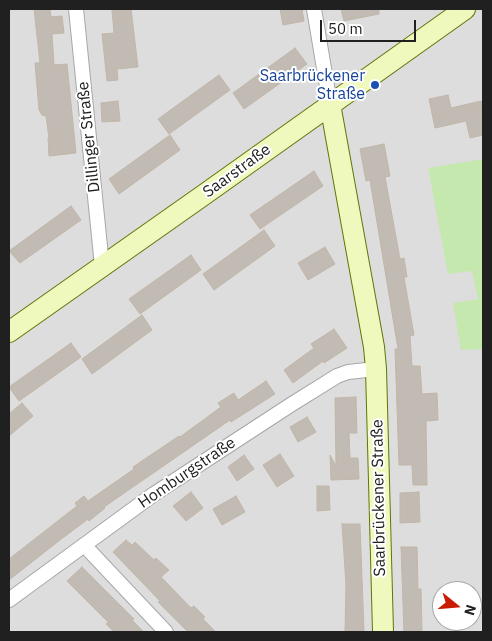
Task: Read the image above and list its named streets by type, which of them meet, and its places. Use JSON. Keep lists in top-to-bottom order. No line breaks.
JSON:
{"streets":{"street":["Dillinger Straße","Saarstraße","Homburgstraße","Saarbrückener Straße"]},"crossings":[["Dillinger Straße","Saarstraße"],["Saarstraße","Saarbrückener Straße"],["Homburgstraße","Saarbrückener Straße"]],"places":["Saarbrückener Straße"],"scale_bar":"50 m","north":"right"}
